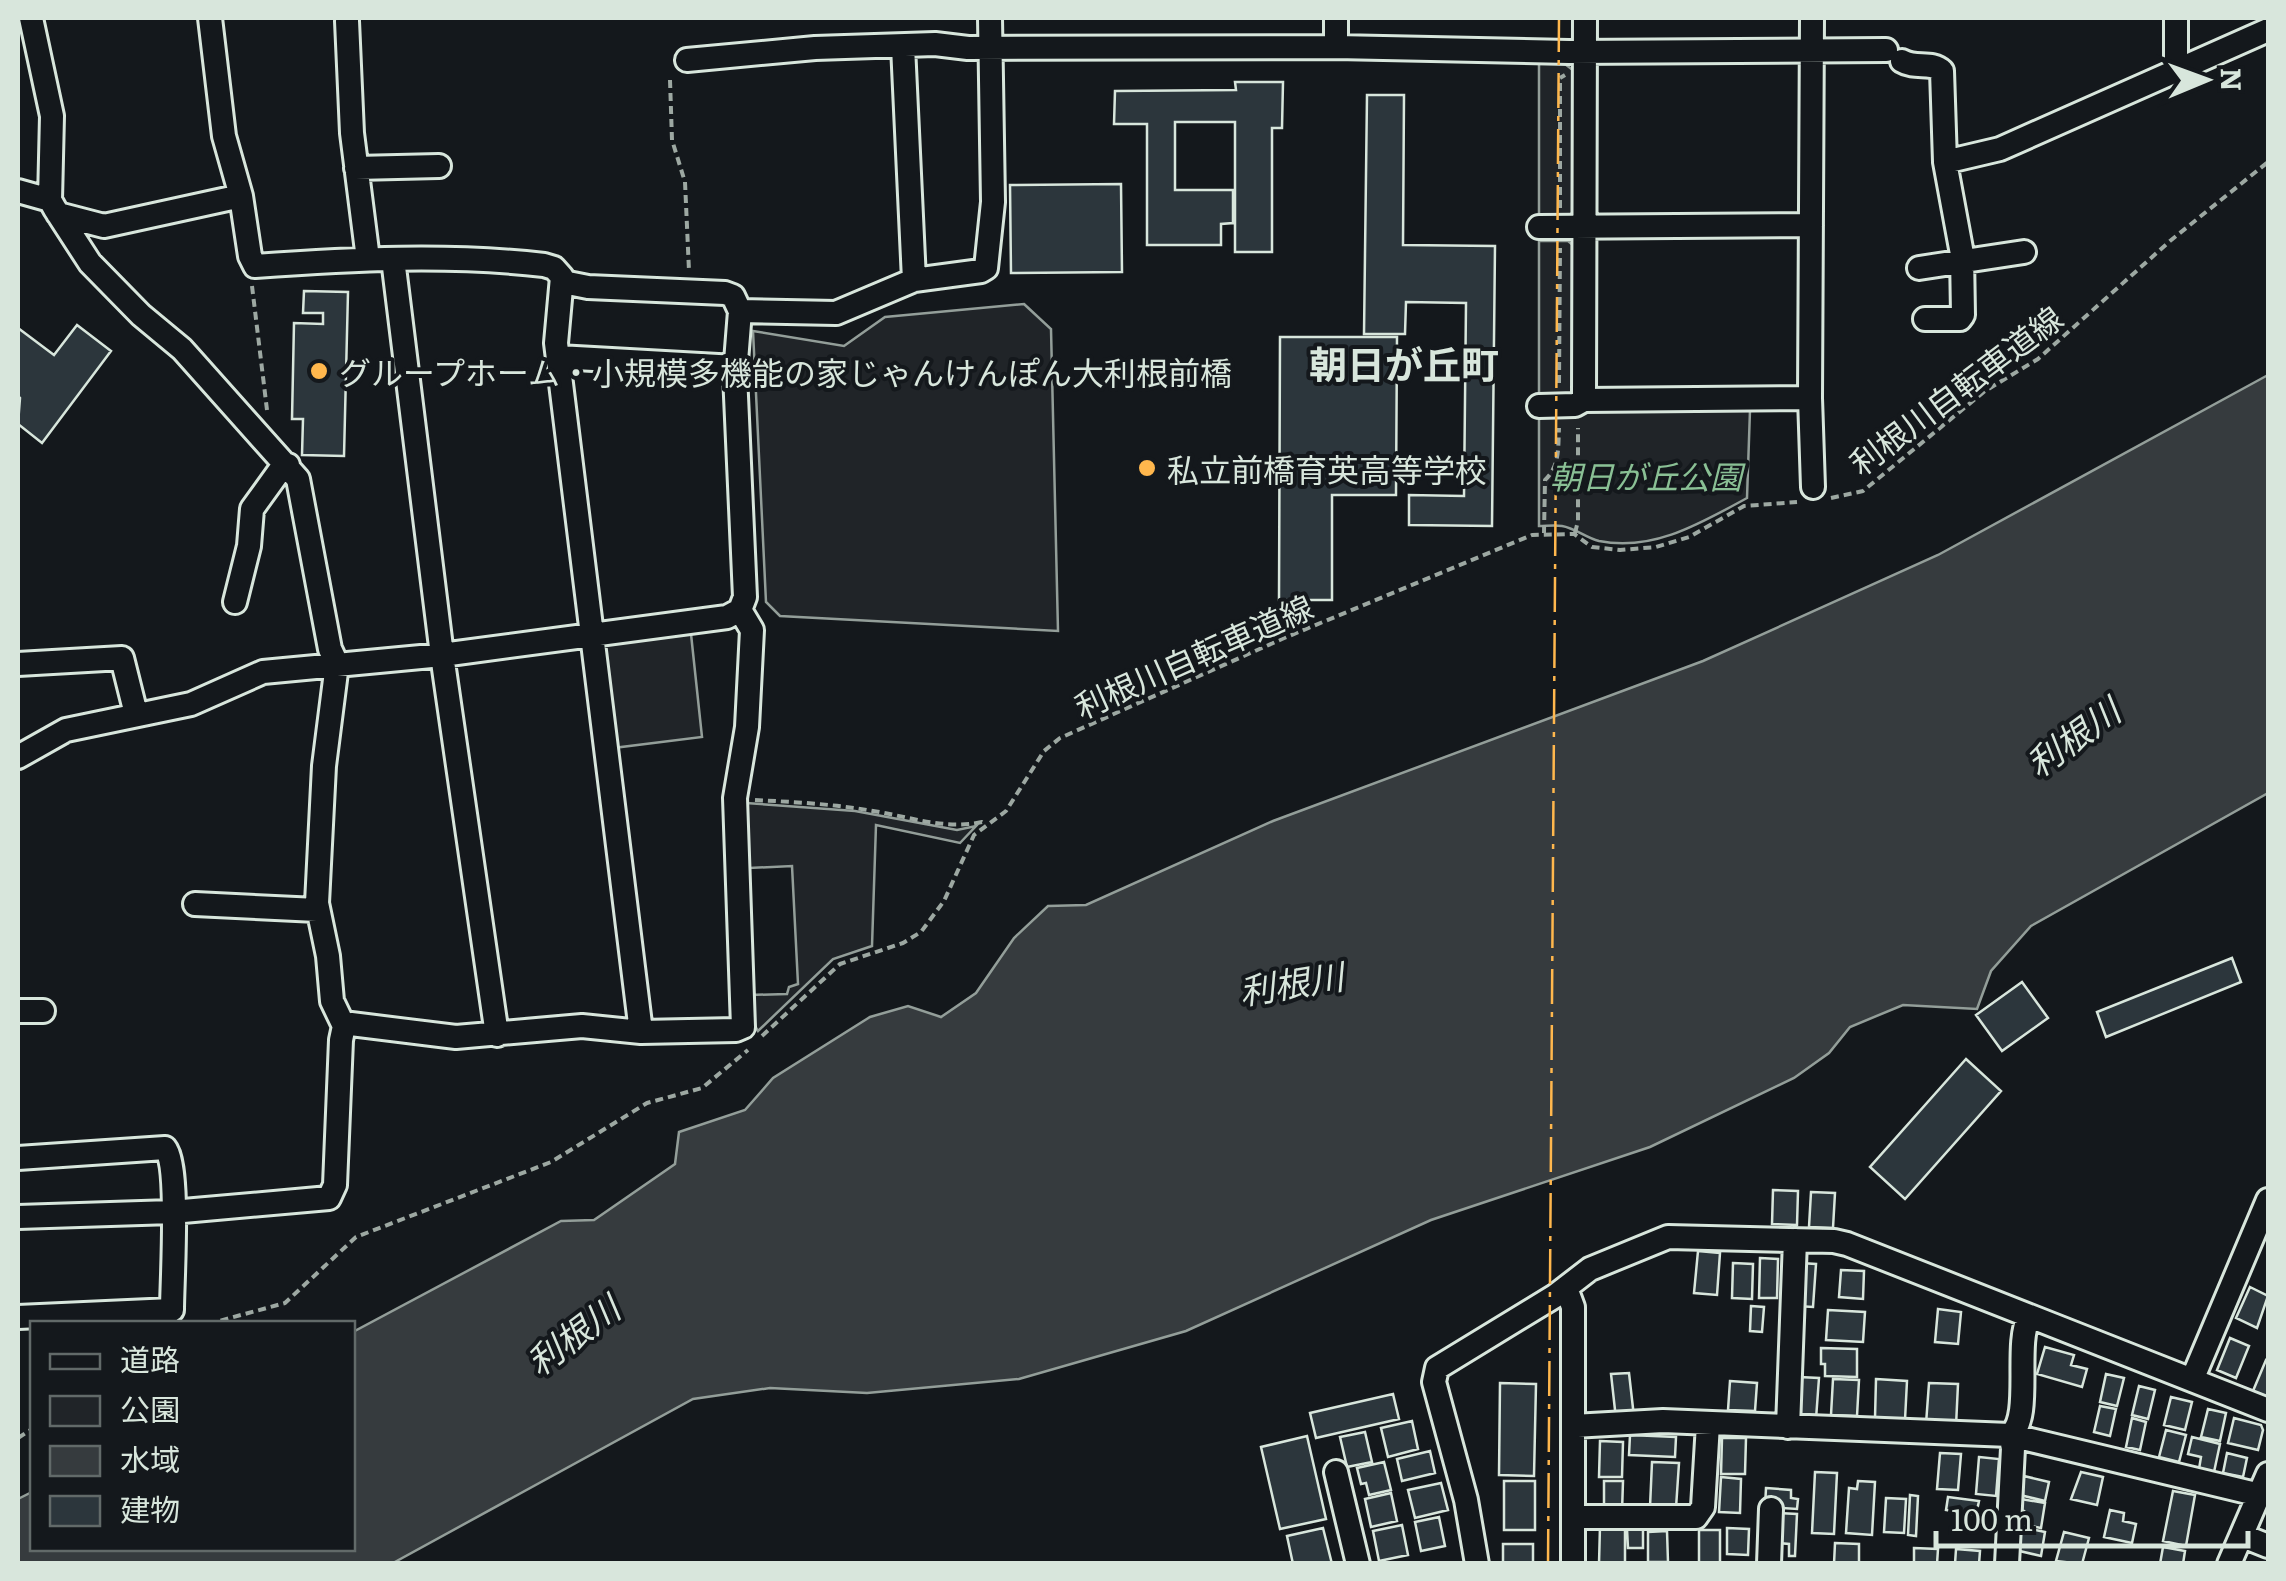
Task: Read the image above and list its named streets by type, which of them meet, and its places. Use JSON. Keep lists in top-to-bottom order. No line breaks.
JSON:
{"streets":{"path":["利根川自転車道線"]},"districts":["朝日が丘町"],"water":["利根川"],"parks":["朝日が丘公園"],"places":["グループホーム・小規模多機能の家じゃんけんぽん大利根前橋","私立前橋育英高等学校"],"legend":["道路","公園","水域","建物"],"scale_bar":"100 m","north":"right"}
